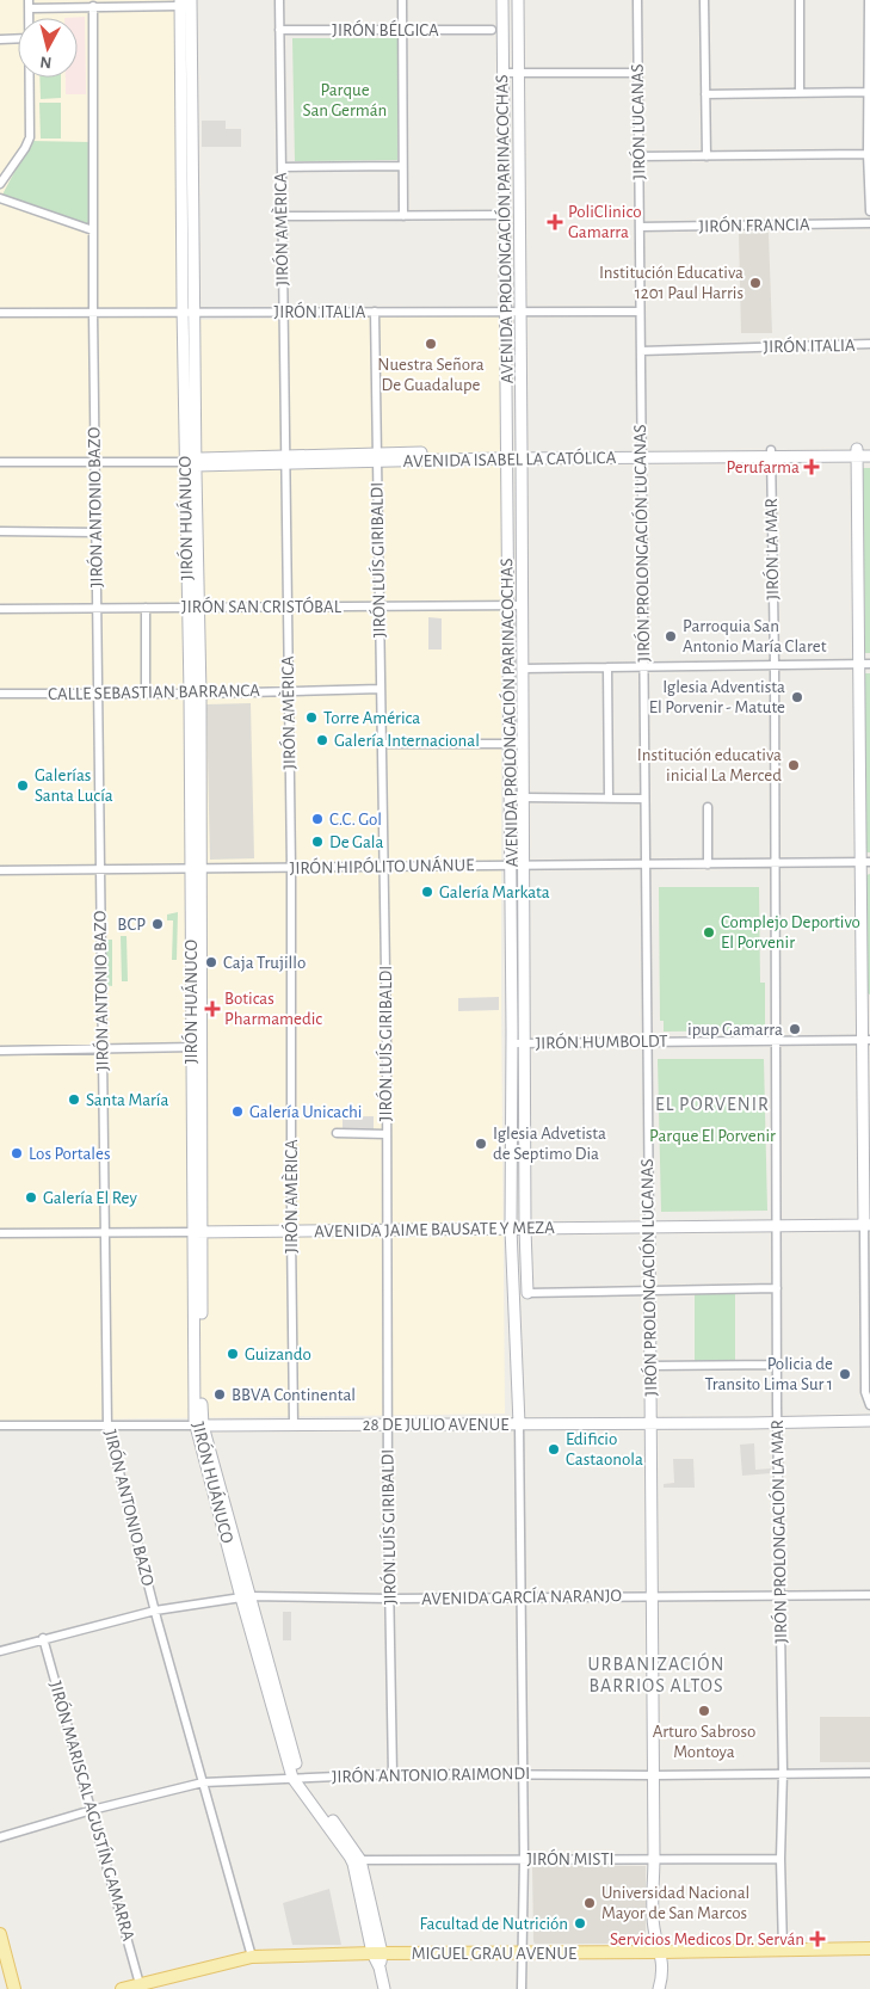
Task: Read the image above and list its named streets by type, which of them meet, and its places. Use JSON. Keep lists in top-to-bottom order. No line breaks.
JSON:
{"streets":{"main road":["MIGUEL GRAU AVENUE"],"street":["JIRÓN BÉLGICA","JIRÓN LUCANAS","JIRÓN FRANCIA","JIRÓN AMÈRICA","AVENIDA PROLONGACIÓN PARINACOCHAS","JIRÓN ITALIA","AVENIDA ISABEL LA CATÓLICA","JIRÓN ANTONIO BAZO","JIRÓN HUÁNUCO","JIRÓN PROLONGACIÓN LUCANAS","JIRÓN LA MAR","JIRÓN LUÍS GIRIBALDI","JIRÓN SAN CRISTÓBAL","CALLE SEBASTIAN BARRANCA","JIRÓN HIPÓLITO UNÁNUE","JIRÓN HUMBOLDT","AVENIDA JAIME BAUSATE Y MEZA","28 DE JULIO AVENUE","JIRÓN PROLONGACIÓN LA MAR","AVENIDA GARCÍA NARANJO","JIRÓN ANTONIO RAIMONDI","JIRÓN MARISCAL AGUSTÍN GAMARRA","JIRÓN MISTI"]},"crossings":[["JIRÓN BÉLGICA","JIRÓN AMÈRICA"],["JIRÓN LUCANAS","JIRÓN FRANCIA"],["JIRÓN LUCANAS","JIRÓN ITALIA"],["JIRÓN LUCANAS","JIRÓN PROLONGACIÓN LUCANAS"],["JIRÓN AMÈRICA","JIRÓN ITALIA"],["JIRÓN AMÈRICA","AVENIDA ISABEL LA CATÓLICA"],["JIRÓN AMÈRICA","JIRÓN SAN CRISTÓBAL"],["JIRÓN AMÈRICA","CALLE SEBASTIAN BARRANCA"],["JIRÓN AMÈRICA","JIRÓN HIPÓLITO UNÁNUE"],["JIRÓN AMÈRICA","AVENIDA JAIME BAUSATE Y MEZA"],["JIRÓN AMÈRICA","28 DE JULIO AVENUE"],["AVENIDA PROLONGACIÓN PARINACOCHAS","JIRÓN ITALIA"],["AVENIDA PROLONGACIÓN PARINACOCHAS","AVENIDA ISABEL LA CATÓLICA"],["AVENIDA PROLONGACIÓN PARINACOCHAS","JIRÓN SAN CRISTÓBAL"],["AVENIDA PROLONGACIÓN PARINACOCHAS","JIRÓN HIPÓLITO UNÁNUE"],["AVENIDA PROLONGACIÓN PARINACOCHAS","JIRÓN HUMBOLDT"],["AVENIDA PROLONGACIÓN PARINACOCHAS","AVENIDA JAIME BAUSATE Y MEZA"],["AVENIDA PROLONGACIÓN PARINACOCHAS","28 DE JULIO AVENUE"],["JIRÓN ITALIA","JIRÓN ANTONIO BAZO"],["JIRÓN ITALIA","JIRÓN HUÁNUCO"],["JIRÓN ITALIA","JIRÓN PROLONGACIÓN LUCANAS"],["JIRÓN ITALIA","JIRÓN LUÍS GIRIBALDI"],["AVENIDA ISABEL LA CATÓLICA","JIRÓN ANTONIO BAZO"],["AVENIDA ISABEL LA CATÓLICA","JIRÓN HUÁNUCO"],["AVENIDA ISABEL LA CATÓLICA","JIRÓN PROLONGACIÓN LUCANAS"],["AVENIDA ISABEL LA CATÓLICA","JIRÓN LA MAR"],["AVENIDA ISABEL LA CATÓLICA","JIRÓN LUÍS GIRIBALDI"],["JIRÓN ANTONIO BAZO","JIRÓN SAN CRISTÓBAL"],["JIRÓN ANTONIO BAZO","CALLE SEBASTIAN BARRANCA"],["JIRÓN ANTONIO BAZO","JIRÓN HIPÓLITO UNÁNUE"],["JIRÓN ANTONIO BAZO","AVENIDA JAIME BAUSATE Y MEZA"],["JIRÓN ANTONIO BAZO","28 DE JULIO AVENUE"],["JIRÓN ANTONIO BAZO","AVENIDA GARCÍA NARANJO"],["JIRÓN ANTONIO BAZO","JIRÓN ANTONIO RAIMONDI"],["JIRÓN ANTONIO BAZO","MIGUEL GRAU AVENUE"],["JIRÓN HUÁNUCO","JIRÓN SAN CRISTÓBAL"],["JIRÓN HUÁNUCO","CALLE SEBASTIAN BARRANCA"],["JIRÓN HUÁNUCO","JIRÓN HIPÓLITO UNÁNUE"],["JIRÓN HUÁNUCO","AVENIDA JAIME BAUSATE Y MEZA"],["JIRÓN HUÁNUCO","28 DE JULIO AVENUE"],["JIRÓN HUÁNUCO","AVENIDA GARCÍA NARANJO"],["JIRÓN HUÁNUCO","JIRÓN ANTONIO RAIMONDI"],["JIRÓN HUÁNUCO","JIRÓN MISTI"],["JIRÓN HUÁNUCO","MIGUEL GRAU AVENUE"],["JIRÓN PROLONGACIÓN LUCANAS","JIRÓN HIPÓLITO UNÁNUE"],["JIRÓN PROLONGACIÓN LUCANAS","JIRÓN HUMBOLDT"],["JIRÓN PROLONGACIÓN LUCANAS","AVENIDA JAIME BAUSATE Y MEZA"],["JIRÓN PROLONGACIÓN LUCANAS","28 DE JULIO AVENUE"],["JIRÓN PROLONGACIÓN LUCANAS","AVENIDA GARCÍA NARANJO"],["JIRÓN PROLONGACIÓN LUCANAS","JIRÓN ANTONIO RAIMONDI"],["JIRÓN PROLONGACIÓN LUCANAS","JIRÓN MISTI"],["JIRÓN PROLONGACIÓN LUCANAS","MIGUEL GRAU AVENUE"],["JIRÓN LA MAR","JIRÓN HIPÓLITO UNÁNUE"],["JIRÓN LA MAR","JIRÓN PROLONGACIÓN LA MAR"],["JIRÓN LUÍS GIRIBALDI","JIRÓN SAN CRISTÓBAL"],["JIRÓN LUÍS GIRIBALDI","CALLE SEBASTIAN BARRANCA"],["JIRÓN LUÍS GIRIBALDI","JIRÓN HIPÓLITO UNÁNUE"],["JIRÓN LUÍS GIRIBALDI","AVENIDA JAIME BAUSATE Y MEZA"],["JIRÓN LUÍS GIRIBALDI","28 DE JULIO AVENUE"],["JIRÓN LUÍS GIRIBALDI","AVENIDA GARCÍA NARANJO"],["JIRÓN LUÍS GIRIBALDI","JIRÓN ANTONIO RAIMONDI"],["JIRÓN HIPÓLITO UNÁNUE","JIRÓN PROLONGACIÓN LA MAR"],["JIRÓN HUMBOLDT","JIRÓN PROLONGACIÓN LA MAR"],["AVENIDA JAIME BAUSATE Y MEZA","JIRÓN PROLONGACIÓN LA MAR"],["28 DE JULIO AVENUE","JIRÓN PROLONGACIÓN LA MAR"],["JIRÓN PROLONGACIÓN LA MAR","AVENIDA GARCÍA NARANJO"],["JIRÓN PROLONGACIÓN LA MAR","JIRÓN ANTONIO RAIMONDI"],["JIRÓN PROLONGACIÓN LA MAR","JIRÓN MISTI"],["JIRÓN PROLONGACIÓN LA MAR","MIGUEL GRAU AVENUE"],["AVENIDA GARCÍA NARANJO","JIRÓN MARISCAL AGUSTÍN GAMARRA"],["JIRÓN ANTONIO RAIMONDI","JIRÓN MARISCAL AGUSTÍN GAMARRA"],["JIRÓN MARISCAL AGUSTÍN GAMARRA","MIGUEL GRAU AVENUE"]],"districts":["EL PORVENIR","URBANIZACIÓN BARRIOS ALTOS"],"parks":["Parque San Germán","Parque El Porvenir"],"places":{"health":["PoliClinico Gamarra","Perufarma","Boticas Pharmamedic","Servicios Medicos Dr. Serván"],"other":["Institución Educativa 1201 Paul Harris","Nuestra Señora De Guadalupe","Parroquia San Antonio María Claret","Iglesia Adventista El Porvenir - Matute","Torre América","Galería Internacional","Institución educativa inicial La Merced","Galerías Santa Lucía","C.C. Gol","De Gala","Galería Markata","BCP","Complejo Deportivo El Porvenir","Caja Trujillo","ipup Gamarra","Santa María","Galería Unicachi","Iglesia Advetista de Septimo Dia","Los Portales","Galería El Rey","Guizando","Policia de Transito Lima Sur 1","BBVA Continental","Edificio Castaonola","Arturo Sabroso Montoya","Universidad Nacional Mayor de San Marcos","Facultad de Nutrición"]},"north":"bottom"}
